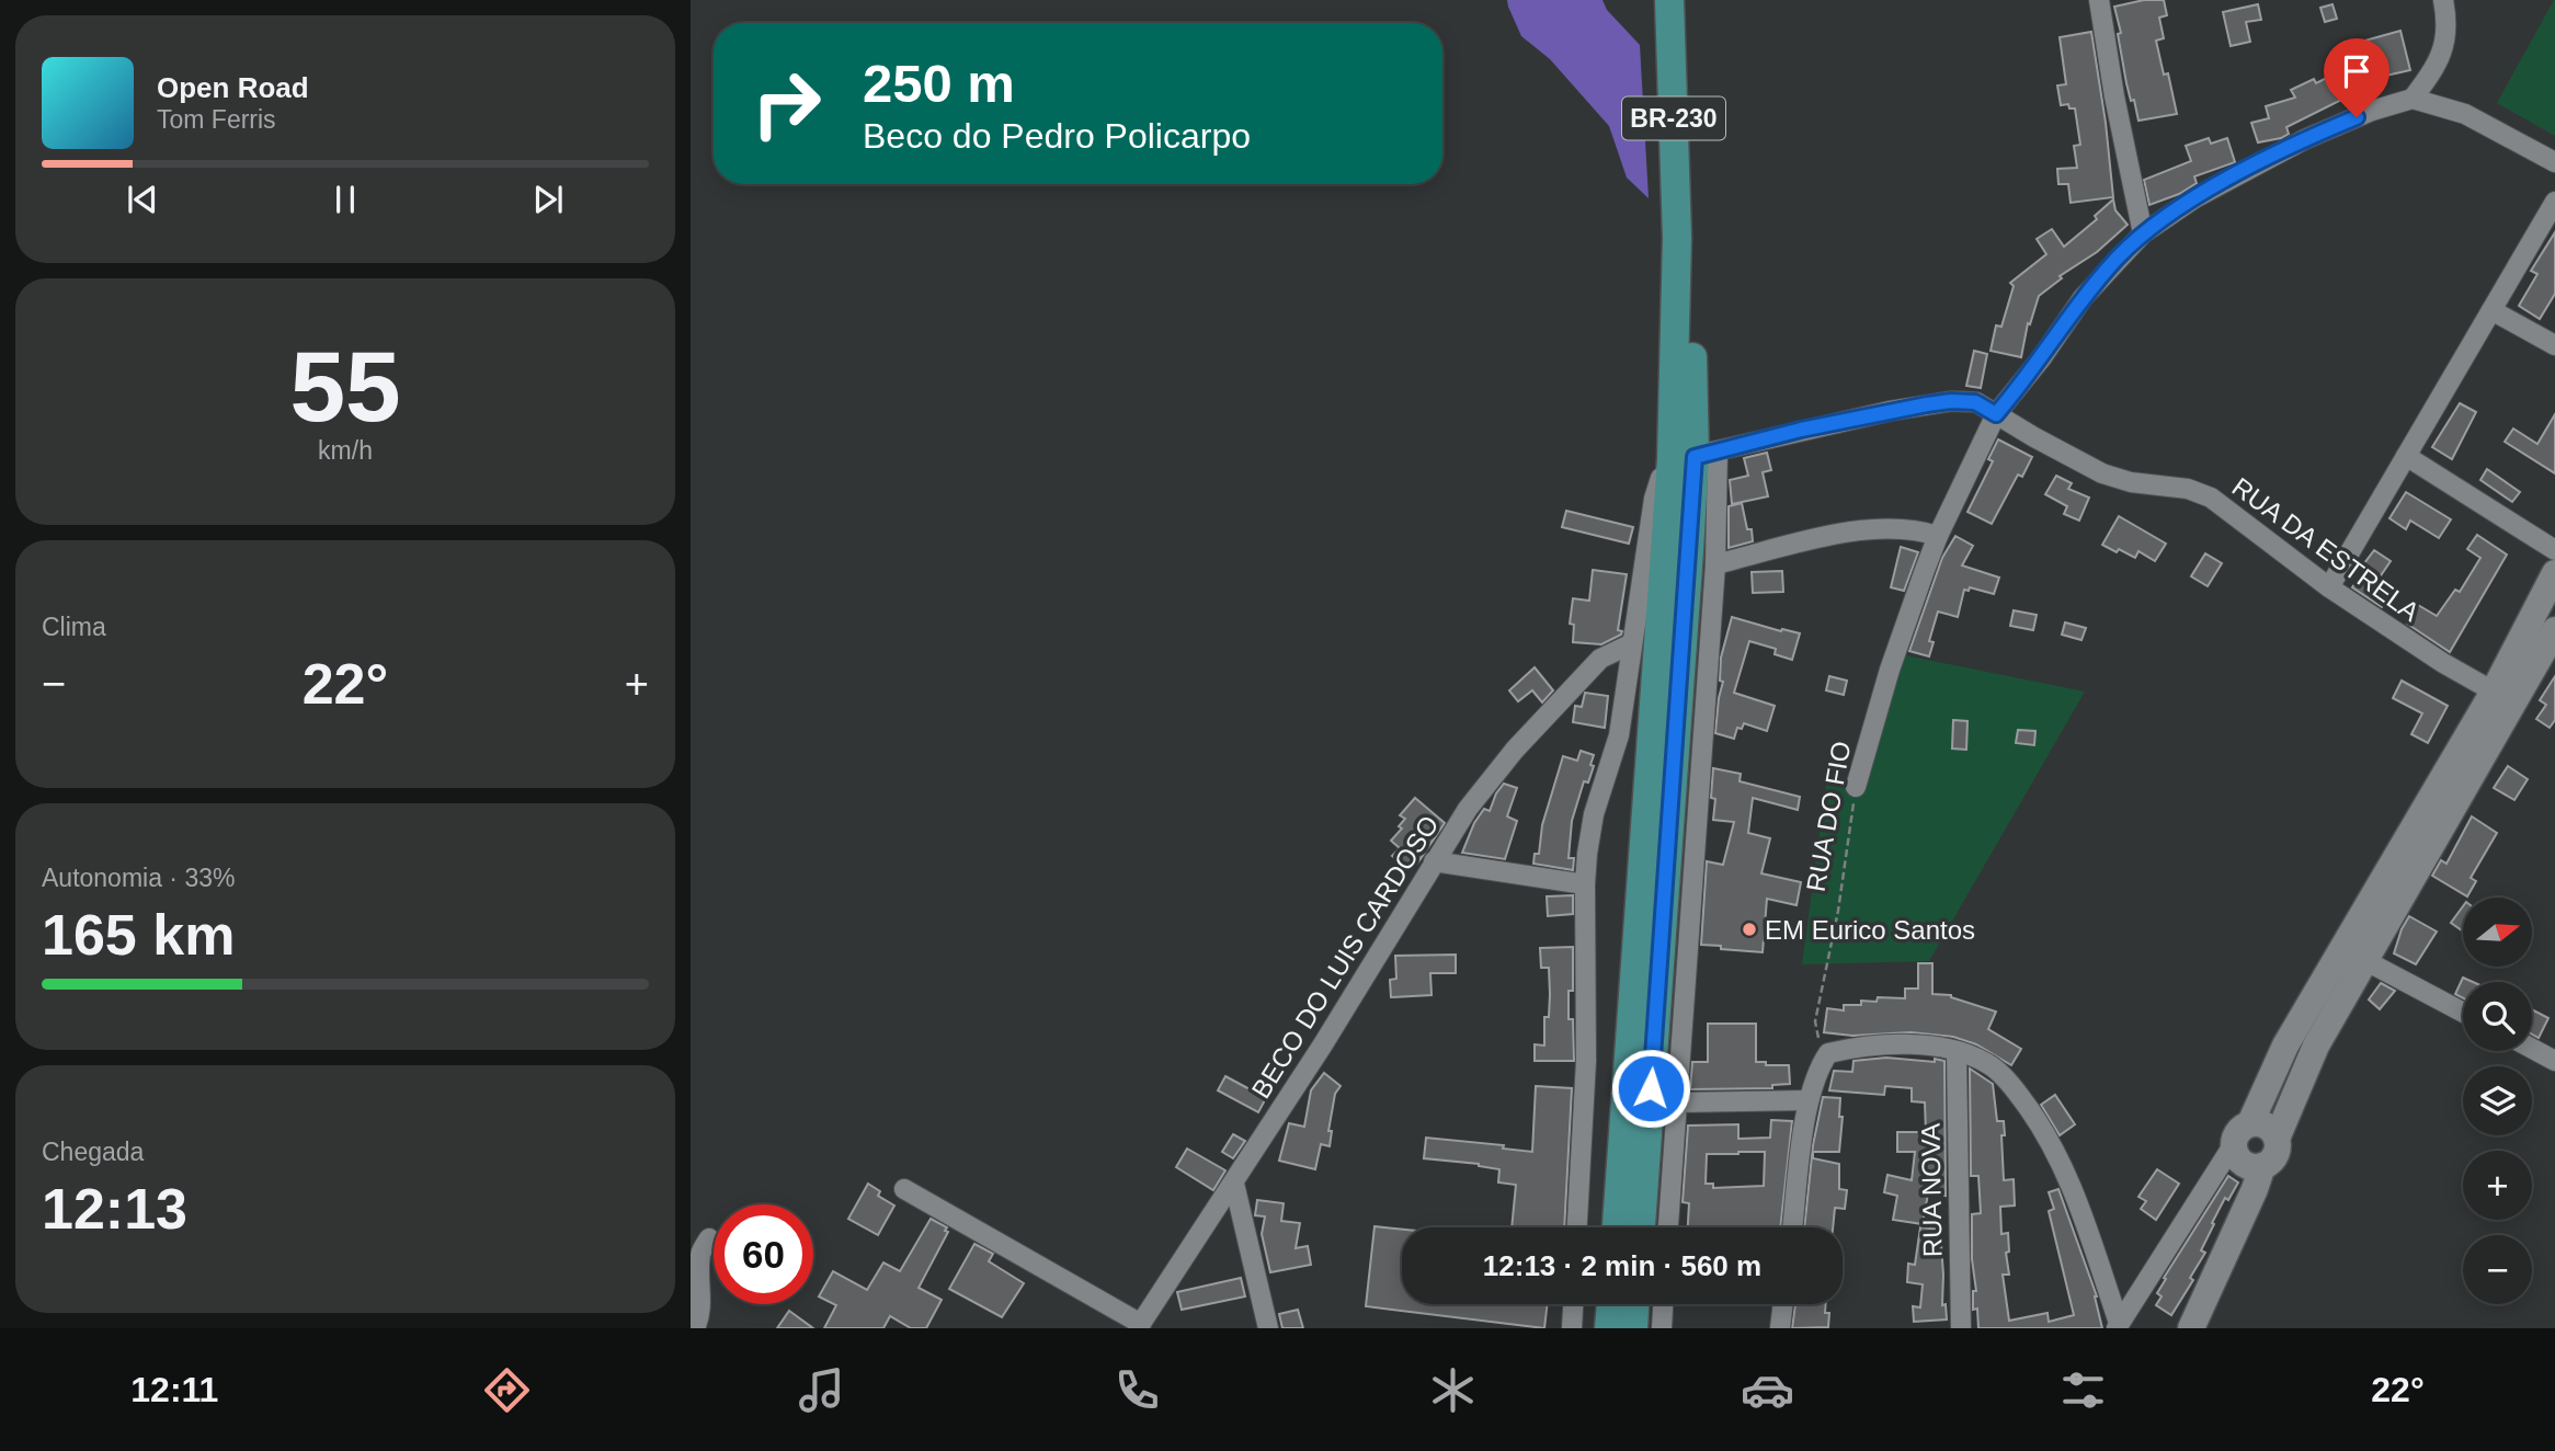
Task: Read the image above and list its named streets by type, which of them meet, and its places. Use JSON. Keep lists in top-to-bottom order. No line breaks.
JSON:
{"streets":{"main road":["BR-230"],"street":["RUA DA ESTRELA","RUA DO FIO","BECO DO LUIS CARDOSO","RUA NOVA"]},"crossings":[["BR-230","RUA DA ESTRELA"],["RUA DA ESTRELA","RUA DO FIO"]],"places":["EM Eurico Santos"],"north":"right","page":{"turn":["250 m","Beco do Pedro Policarpo"],"song":["Open Road","Tom Ferris"],"tile":[["55","km/h"],"Clima",["Autonomia · 33%","165 km"],["Chegada","12:13"]],"heat":["−","22°","+"],"map_buttons":["+","−"],"limit":"60","trip":"12:13 · 2 min · 560 m","tabs":["12:11","22°"]}}
